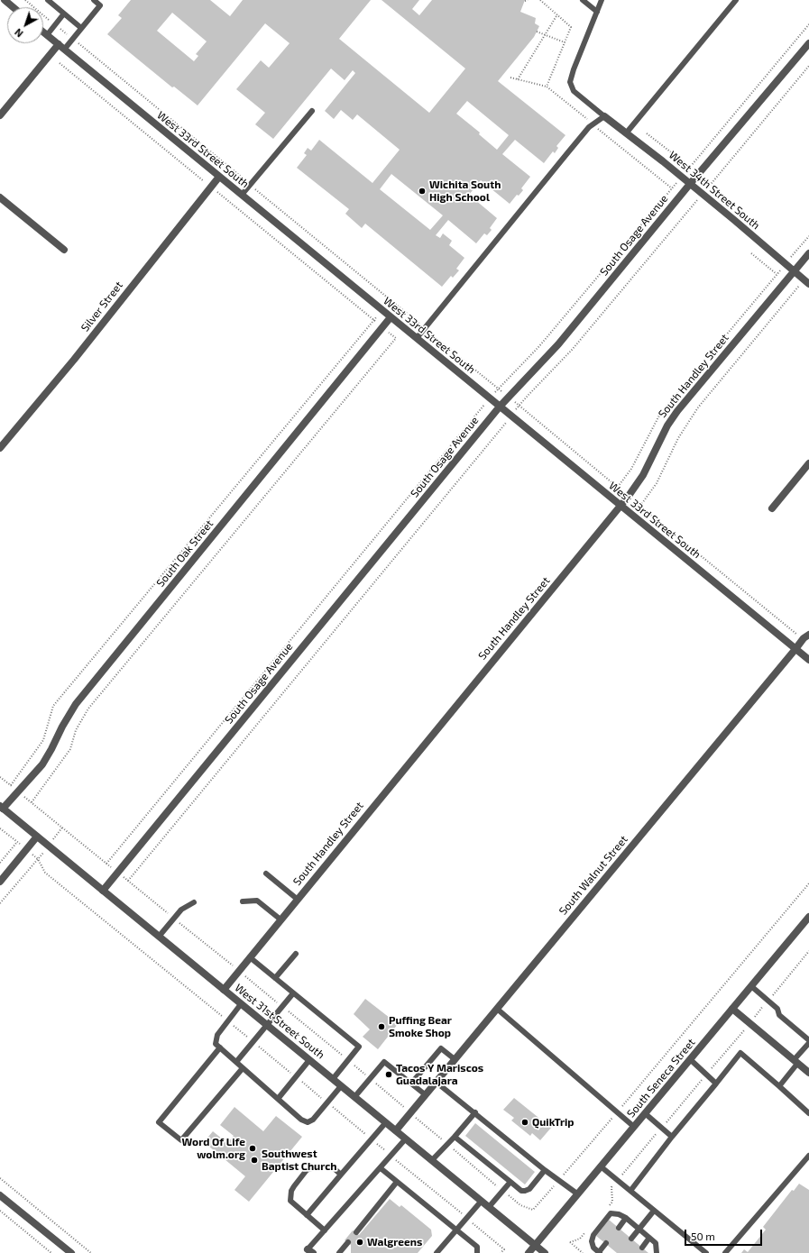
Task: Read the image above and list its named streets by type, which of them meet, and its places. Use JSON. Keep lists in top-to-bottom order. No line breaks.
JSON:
{"streets":{"street":["West 33rd Street South","West 34th Street South","South Osage Avenue","Silver Street","South Handley Street","South Oak Street","South Walnut Street","West 31st Street South","South Seneca Street"]},"crossings":[["West 33rd Street South","South Osage Avenue"],["West 33rd Street South","Silver Street"],["West 33rd Street South","South Handley Street"],["West 33rd Street South","South Oak Street"],["West 33rd Street South","South Walnut Street"],["West 34th Street South","South Osage Avenue"],["West 34th Street South","South Handley Street"],["South Osage Avenue","West 31st Street South"],["South Handley Street","West 31st Street South"],["South Oak Street","West 31st Street South"],["South Walnut Street","West 31st Street South"],["West 31st Street South","South Seneca Street"]],"places":["Wichita South High School","Puffing Bear Smoke Shop","Tacos Y Mariscos Guadalajara","QuikTrip","Word Of Life wolm.org","Southwest Baptist Church","Walgreens"],"scale_bar":"50 m","north":"bottom left"}
